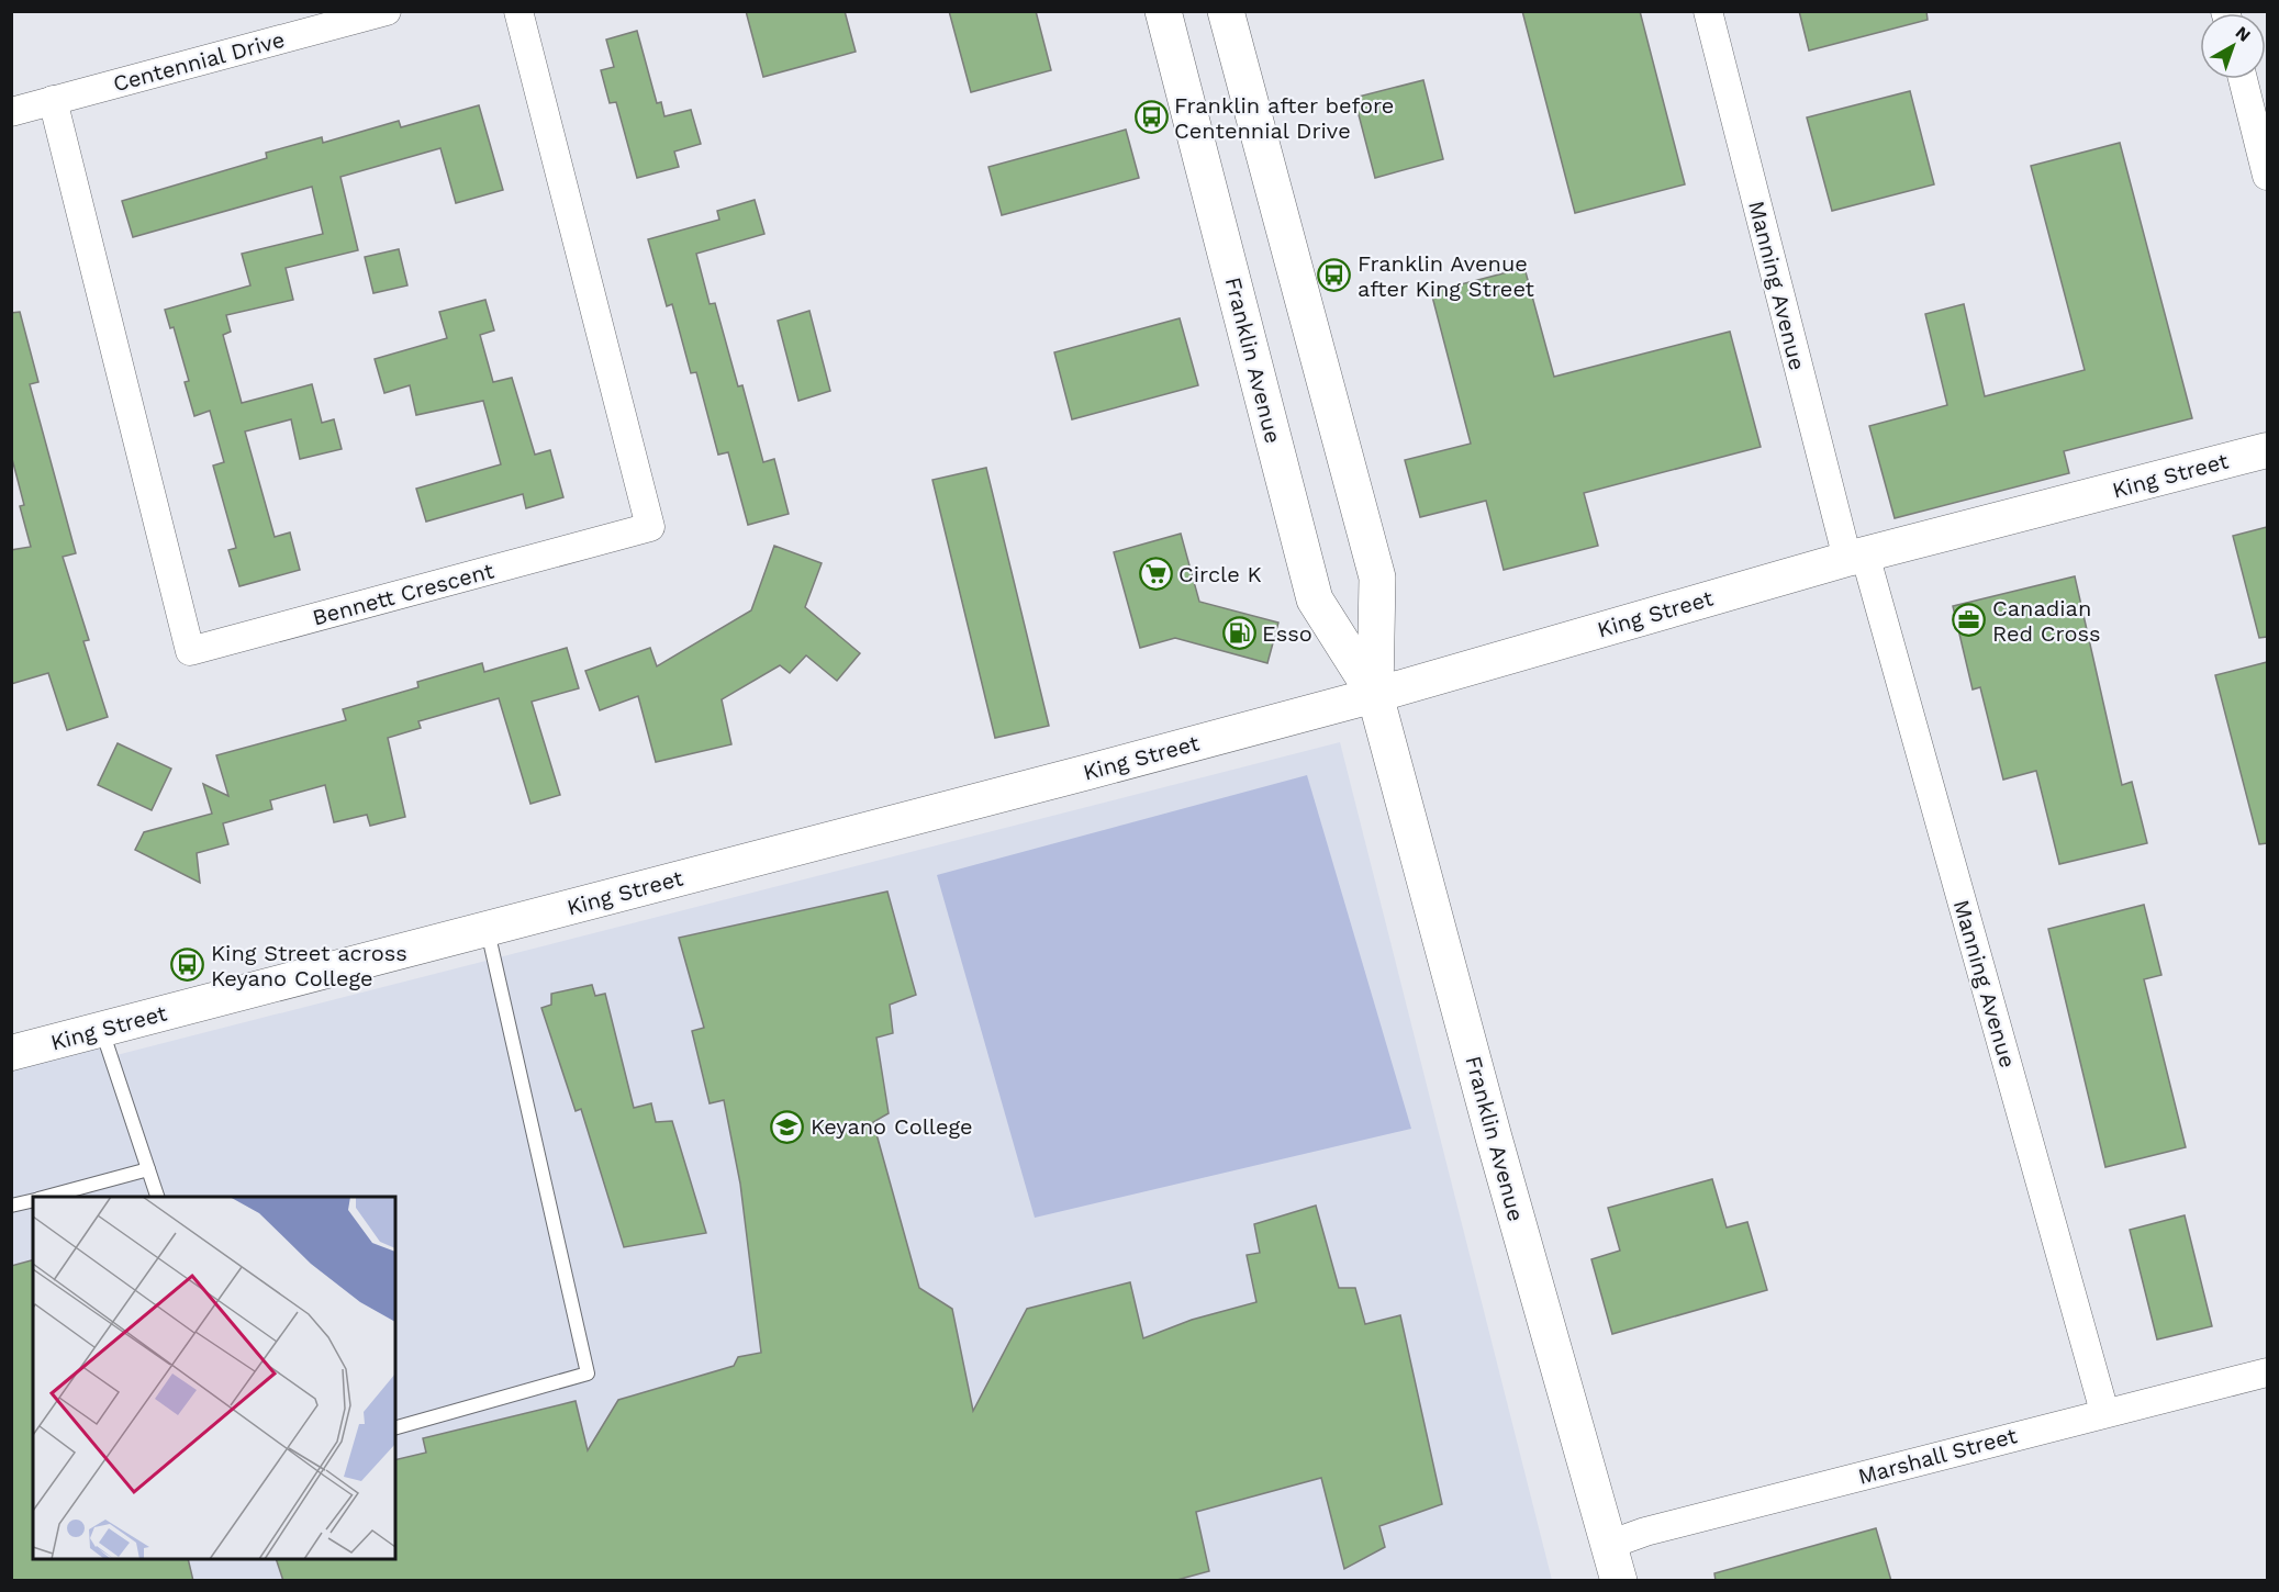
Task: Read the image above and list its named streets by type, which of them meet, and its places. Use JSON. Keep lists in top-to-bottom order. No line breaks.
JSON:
{"streets":{"main road":["Franklin Avenue"],"street":["Centennial Drive","Manning Avenue","King Street","Bennett Crescent","Marshall Street"]},"crossings":[["Centennial Drive","Bennett Crescent"],["Manning Avenue","King Street"],["Manning Avenue","Marshall Street"],["Franklin Avenue","King Street"],["Franklin Avenue","Marshall Street"]],"places":{"bus stop":["Franklin after before Centennial Drive","Franklin Avenue after King Street","King Street across Keyano College"],"supermarket":["Circle K"],"office":["Canadian Red Cross"],"fuel station":["Esso"],"school or university":["Keyano College"]},"north":"top right"}
